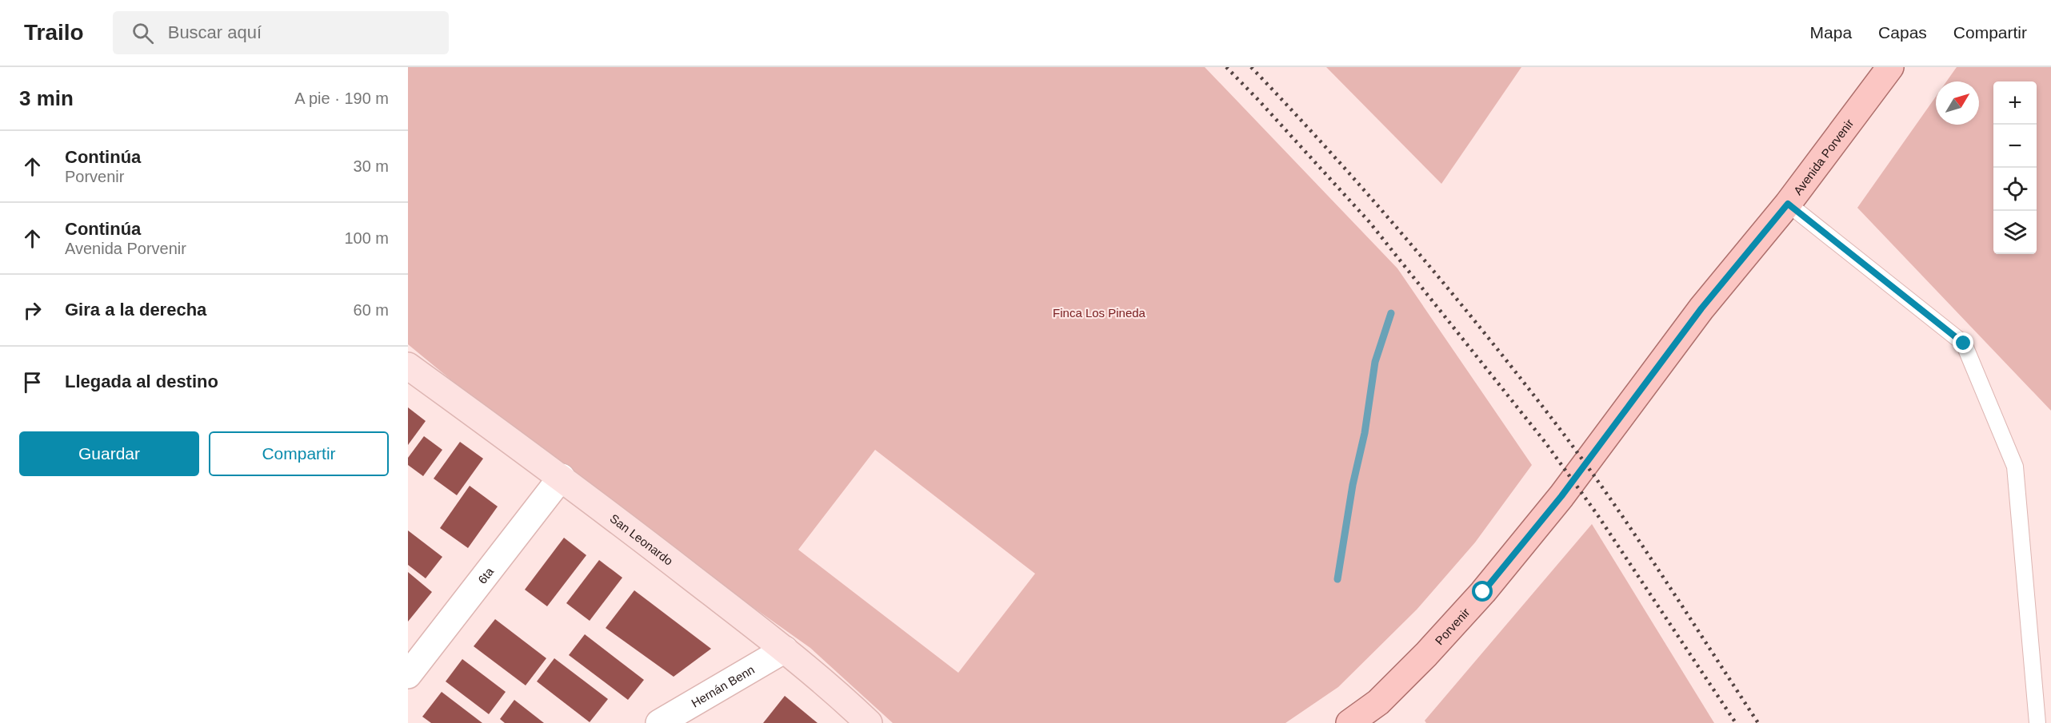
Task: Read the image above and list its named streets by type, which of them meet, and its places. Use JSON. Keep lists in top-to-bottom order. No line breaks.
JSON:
{"streets":{"main road":["Avenida Porvenir","Porvenir"],"street":["San Leonardo","6ta","Hernán Benn"]},"crossings":[["Avenida Porvenir","Porvenir"],["San Leonardo","6ta"],["San Leonardo","Hernán Benn"]],"parks":["Finca Los Pineda"],"north":"top right","page":{"header":"Trailo","search":"Buscar aquí","nav":["Mapa","Capas","Compartir"],"heading":["3 min","A pie · 190 m"],"map_buttons":["+","−"],"list":[["Continúa","Porvenir","30 m"],["Continúa","Avenida Porvenir","100 m"],["Gira a la derecha","60 m"],"Llegada al destino"],"buttons":["Guardar","Compartir"]}}
